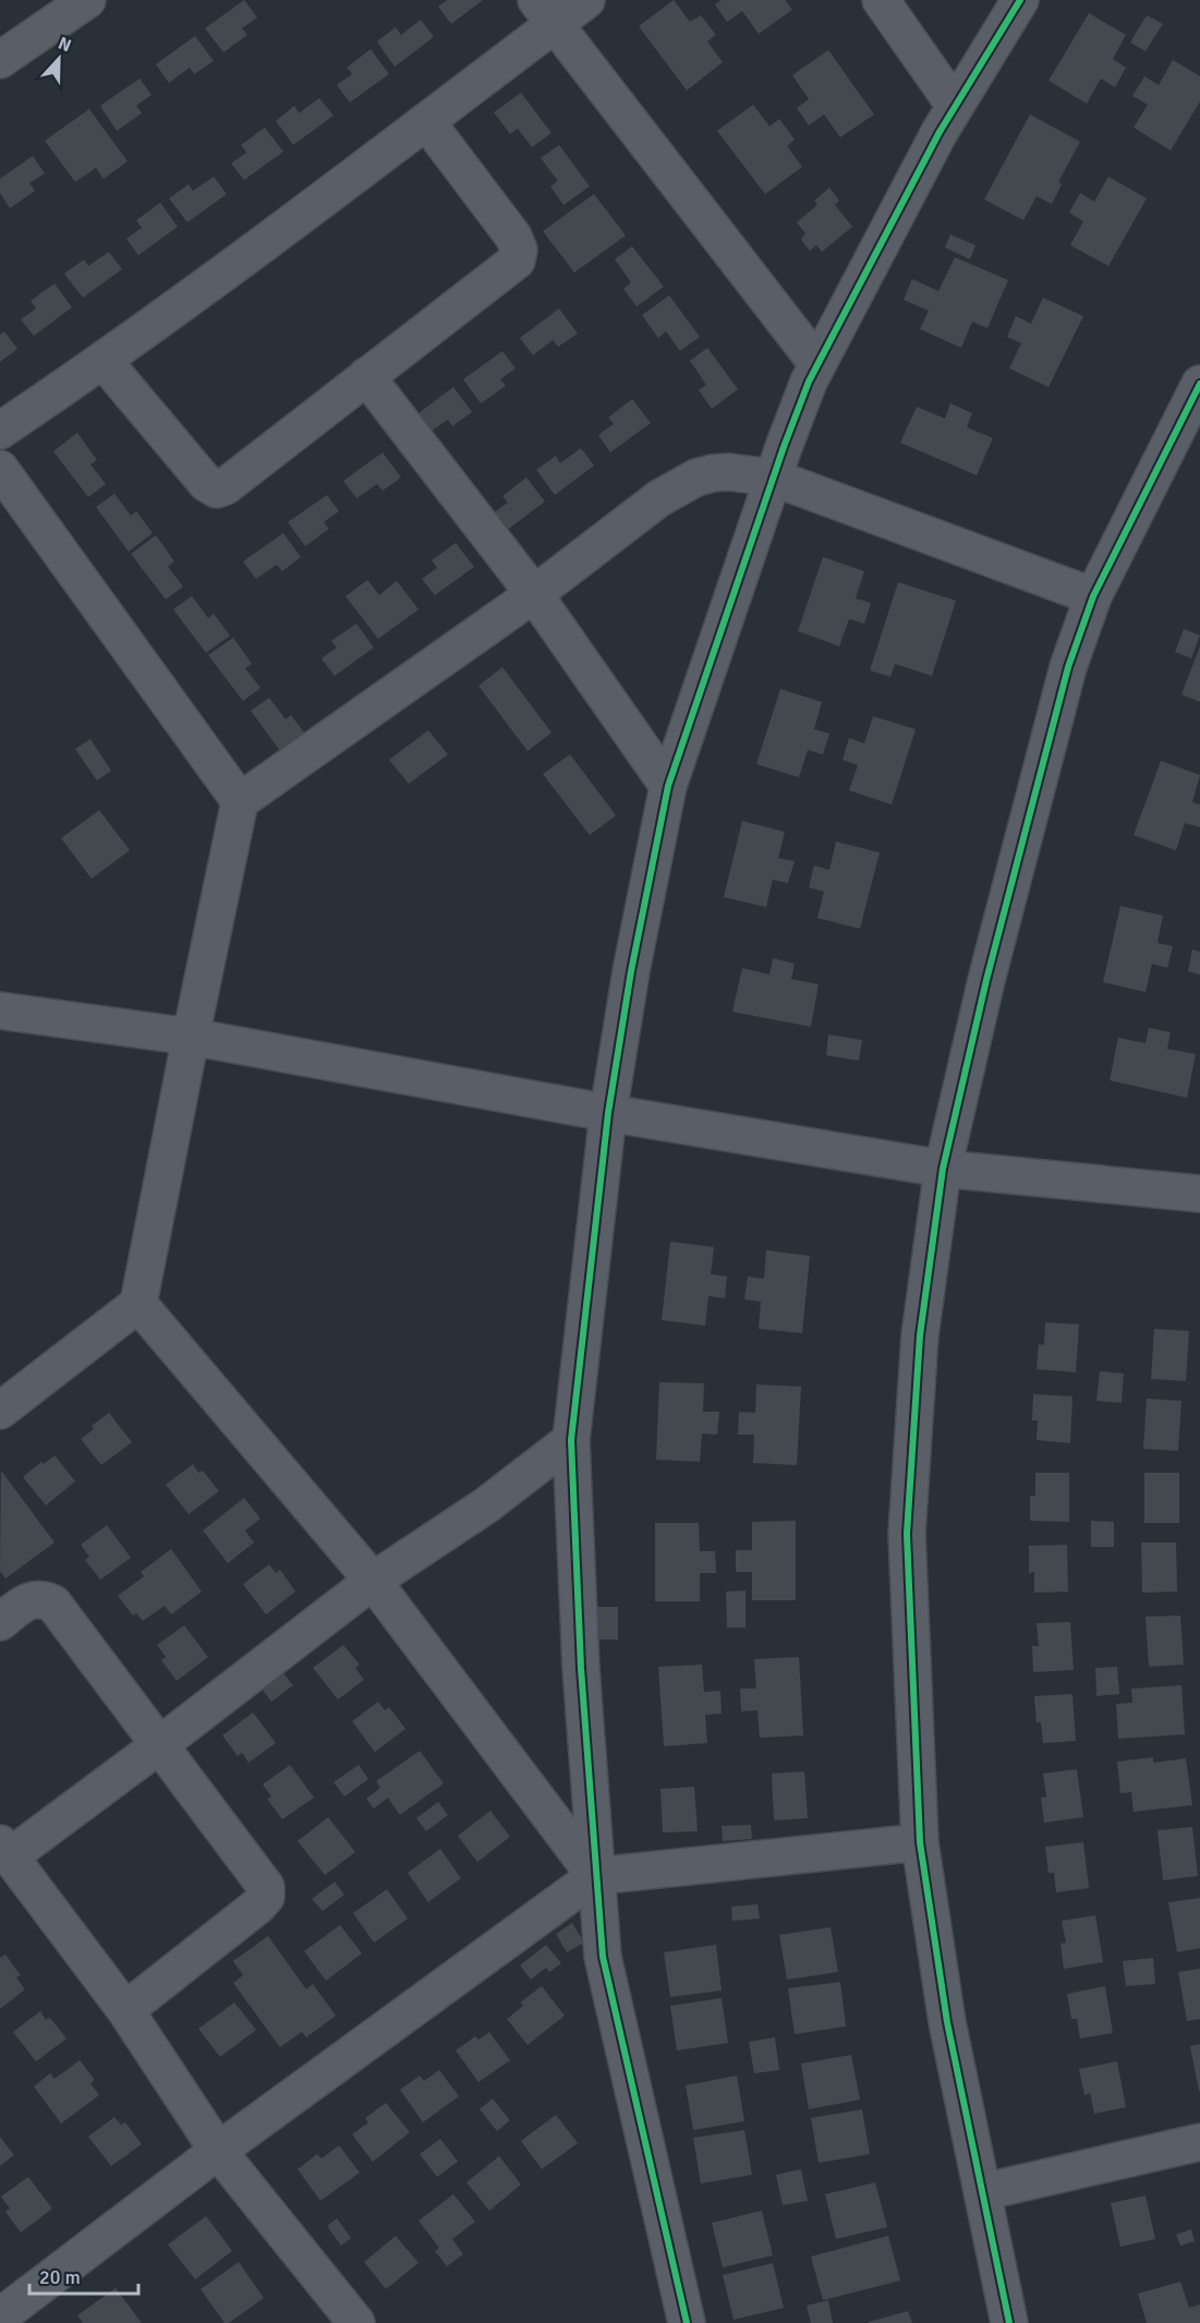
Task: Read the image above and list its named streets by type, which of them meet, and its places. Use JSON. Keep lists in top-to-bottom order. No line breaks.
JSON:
{"scale_bar":"20 m","north":"top"}
